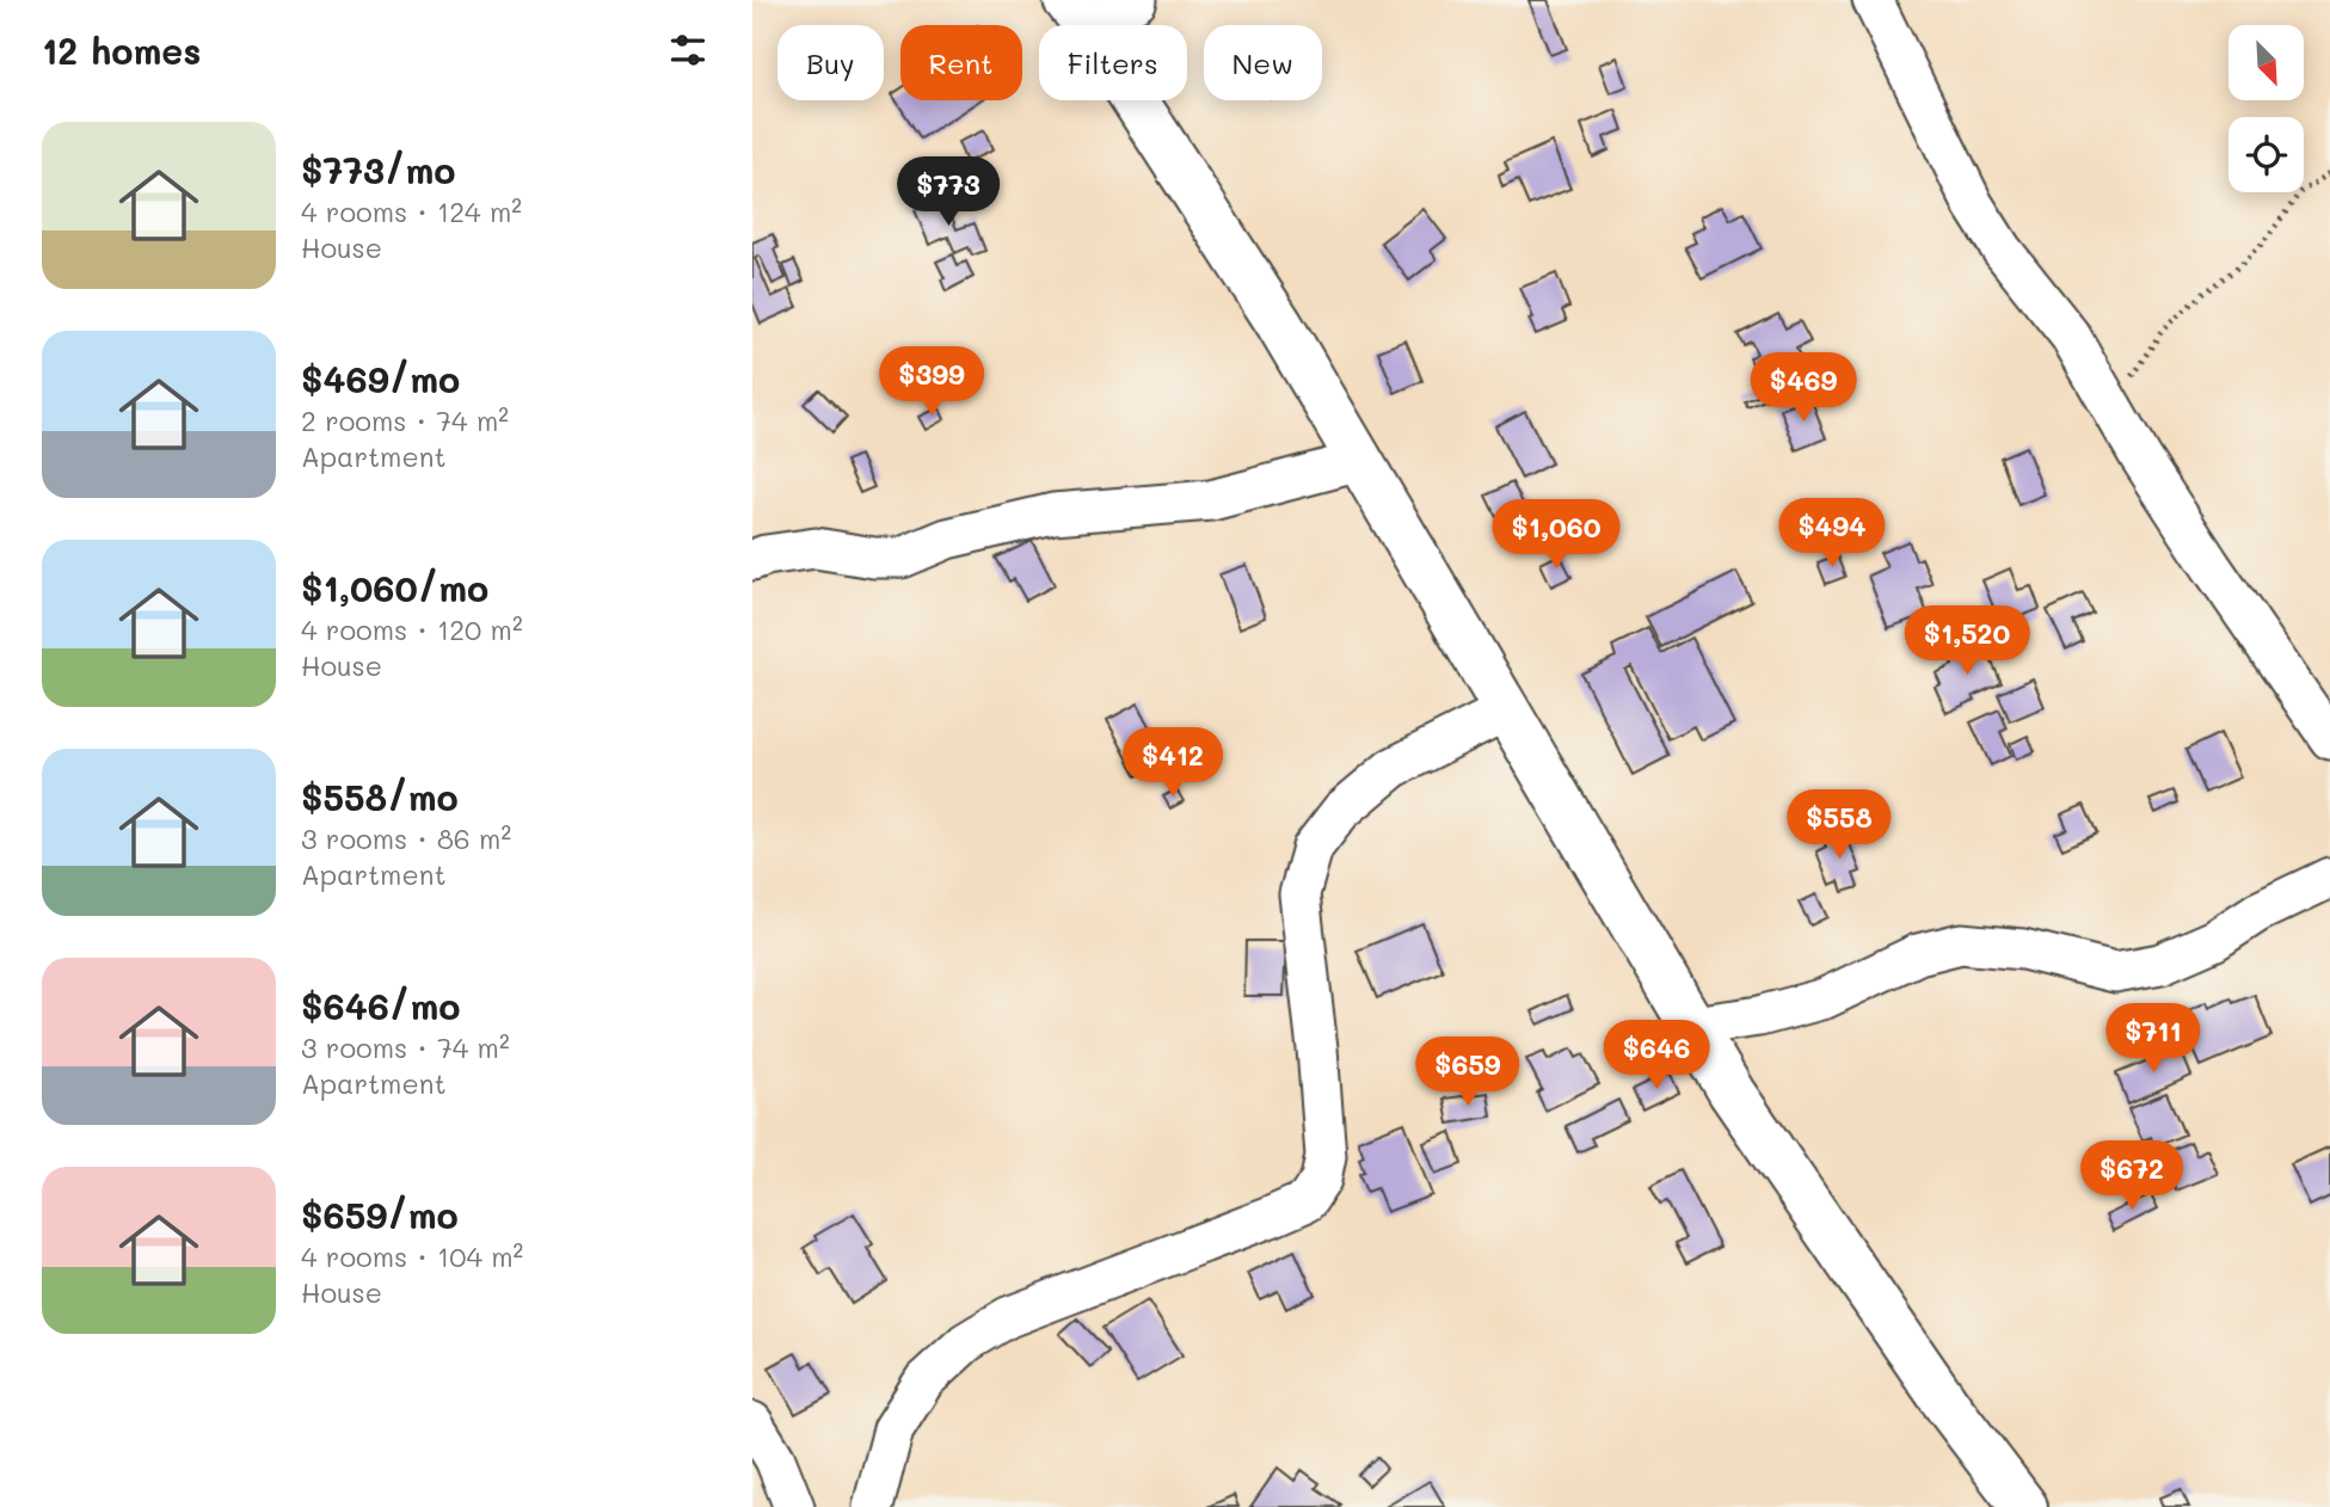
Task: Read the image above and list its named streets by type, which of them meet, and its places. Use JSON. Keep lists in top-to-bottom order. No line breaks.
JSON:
{"north":"bottom right","page":{"heading":"12 homes","chip":["Buy","Rent","Filters","New"],"list":[{"name":"$773/mo","note":"4 rooms · 124 m² · House"},{"name":"$469/mo","note":"2 rooms · 74 m² · Apartment"},{"name":"$1,060/mo","note":"4 rooms · 120 m² · House"},{"name":"$558/mo","note":"3 rooms · 86 m² · Apartment"},{"name":"$646/mo","note":"3 rooms · 74 m² · Apartment"},{"name":"$659/mo","note":"4 rooms · 104 m² · House"}],"price":["$773","$399","$469","$494","$1,060","$1,520","$412","$558","$711","$646","$659","$672"]}}
